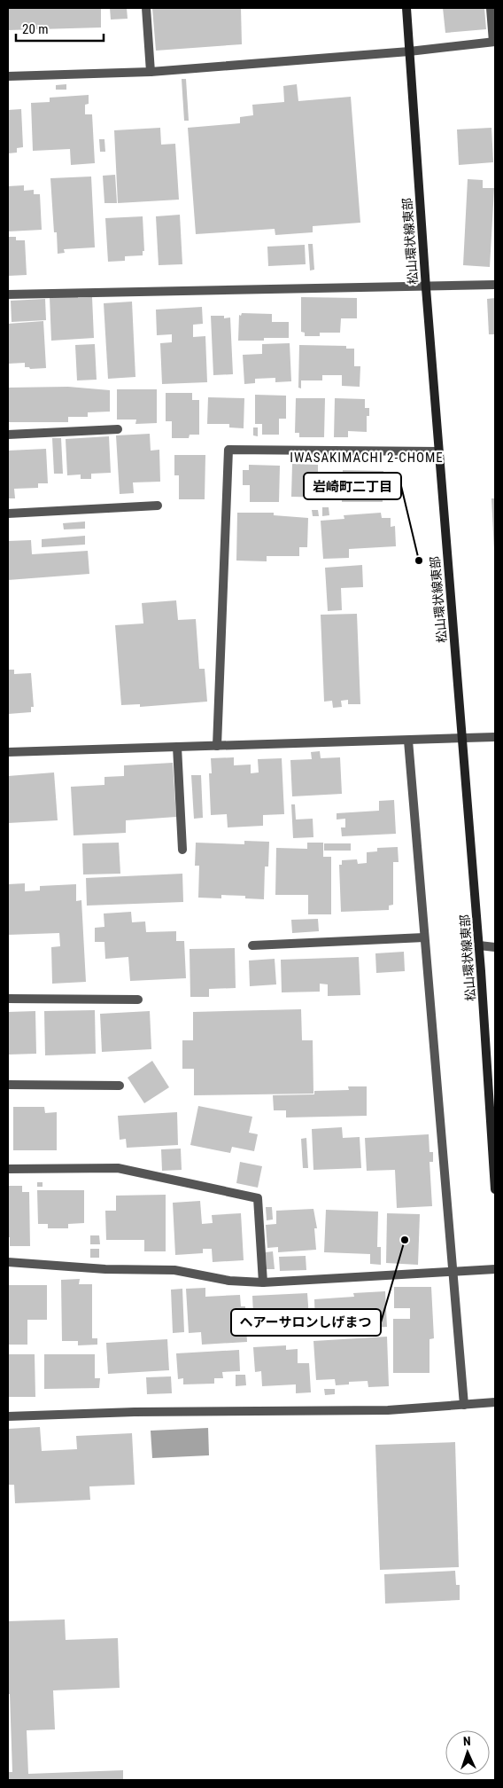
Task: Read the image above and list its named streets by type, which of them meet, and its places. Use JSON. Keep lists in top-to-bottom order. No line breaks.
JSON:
{"streets":{"street":["松山環状線東部"]},"districts":["IWASAKIMACHI 2-CHOME"],"places":["岩崎町二丁目","ヘアーサロンしげまつ"],"scale_bar":"20 m","north":"top"}
